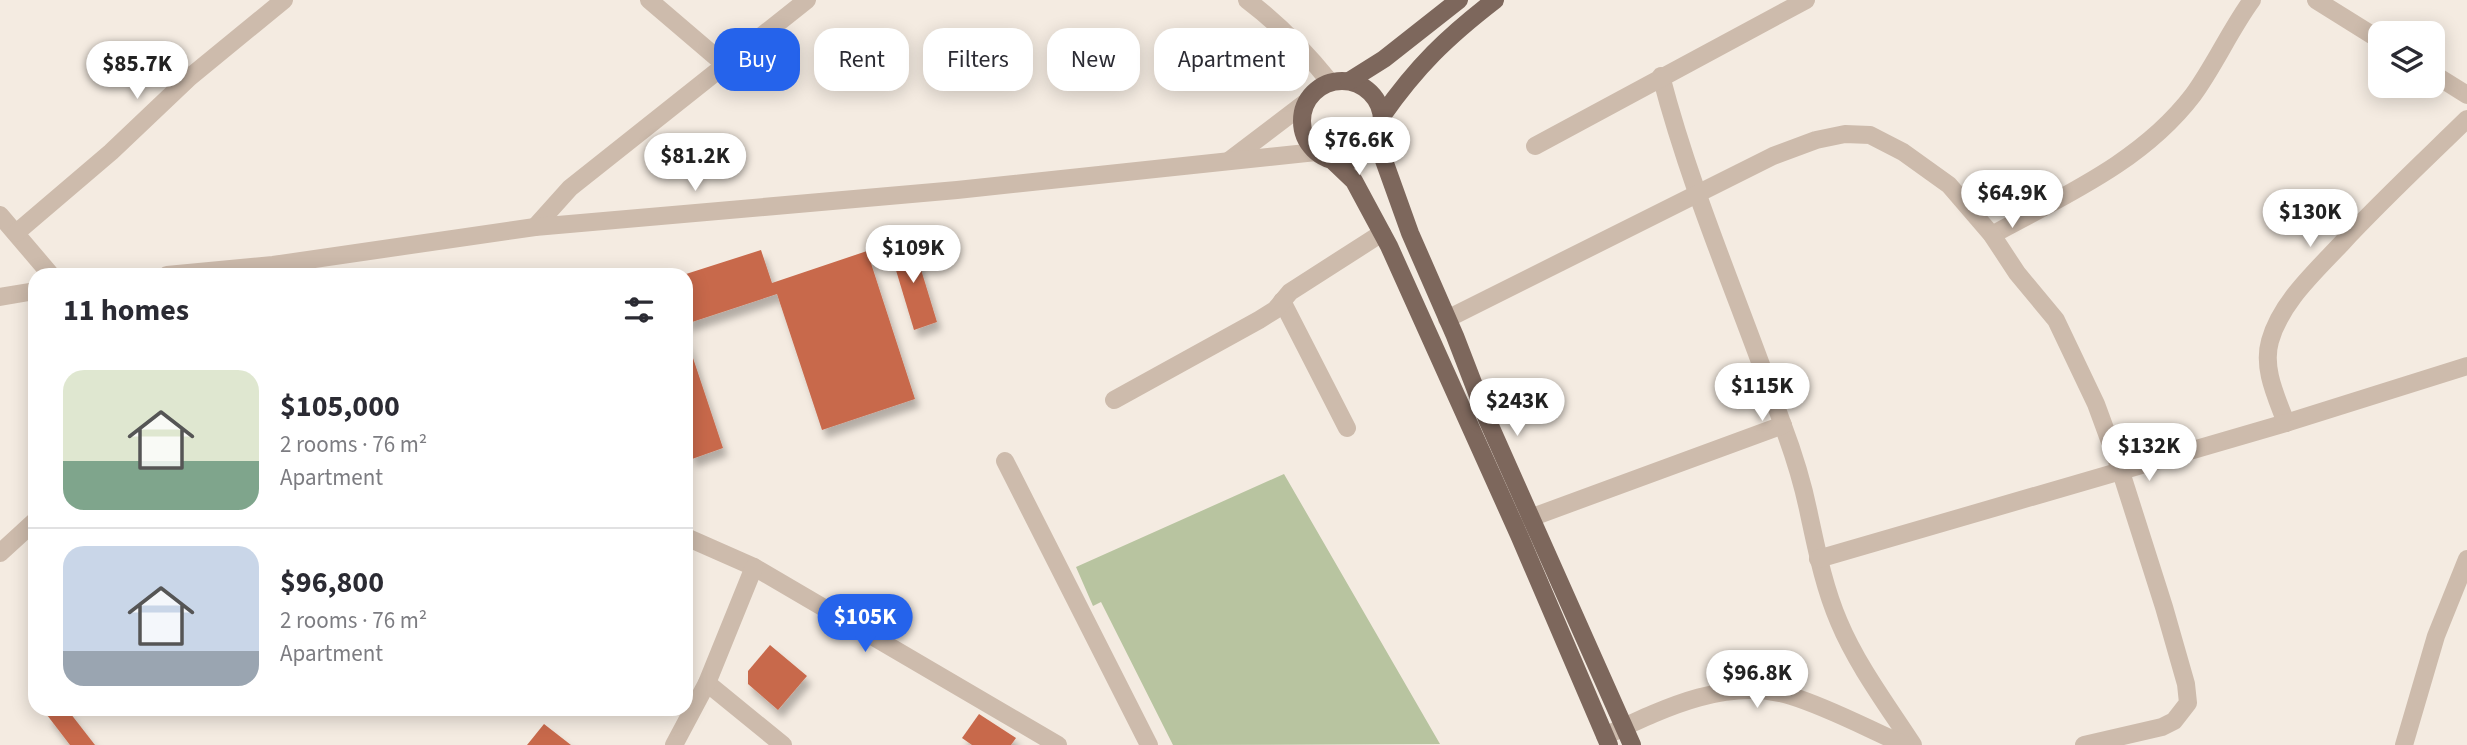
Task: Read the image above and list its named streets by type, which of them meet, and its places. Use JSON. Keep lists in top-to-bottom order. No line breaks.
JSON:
{"page":{"chip":["Buy","Rent","Filters","New","Apartment"],"price":["$85.7K","$76.6K","$81.2K","$64.9K","$130K","$109K","$115K","$243K","$132K","$105K","$96.8K"],"heading":"11 homes","list":[{"name":"$105,000","note":"2 rooms · 76 m² · Apartment"},{"name":"$96,800","note":"2 rooms · 76 m² · Apartment"}]}}
